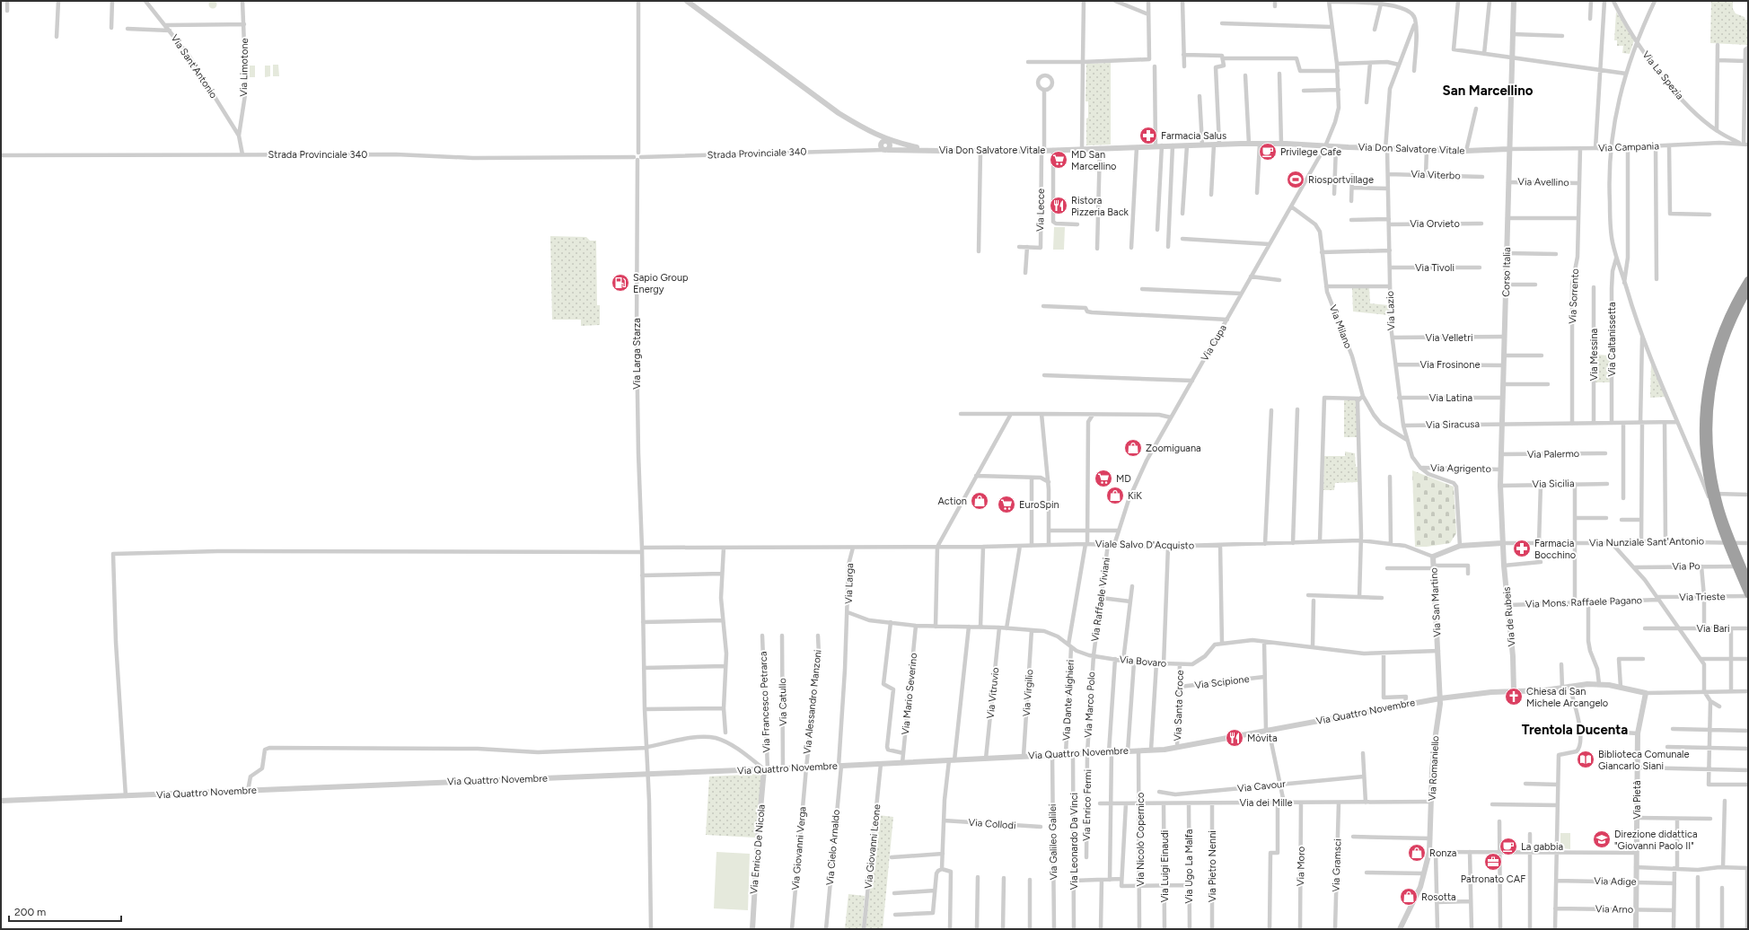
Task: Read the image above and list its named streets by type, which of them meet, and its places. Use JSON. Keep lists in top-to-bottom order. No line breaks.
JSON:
{"streets":{"street":["Via Sant'Antonio","Via Limotone","Via La Spezia","Via Campania","Via Don Salvatore Vitale","Strada Provinciale 340","Via Viterbo","Via Avellino","Via Lecce","Via Orvieto","Via Tivoli","Corso Italia","Via Sorrento","Via Lazio","Via Milano","Via Velletri","Via Caltanissetta","Via Cupa","Via Larga Starza","Via Messina","Via Frosinone","Via Latina","Via Siracusa","Via Palermo","Via Agrigento","Via Sicilia","Via Nunziale Sant'Antonio","Viale Salvo D'Acquisto","Via Po","Via Larga","Via Trieste","Via Raffaele Viviani","Via San Martino","Via Mons. Raffaele Pagano","Via de Rubeis","Via Bari","Via Bovaro","Via Scipione","Via Vitruvio","Via Virgilio","Via Mario Severino","Via Dante Alighieri","Via Francesco Petrarca","Via Catullo","Via Alessandro Manzoni","Via Marco Polo","Via Santa Croce","Via Quattro Novembre","Via Romaniello","Via Cavour","Via Pietà","Via dei Mille","Via Enrico Fermi","Via Collodi","Via Nicolò Copernico","Via Leonardo Da Vinci","Via Galileo Galilei","Via Giovanni Leone","Via Cielo Arnaldo","Via Giovanni Verga","Via Enrico De Nicola","Via Gramsci","Via Luigi Einaudi","Via Ugo La Malfa","Via Pietro Nenni","Via Moro","Via Adige","Via Arno"]},"crossings":[["Via Sant'Antonio","Via Limotone"],["Via Limotone","Strada Provinciale 340"],["Via La Spezia","Via Campania"],["Via Campania","Via Don Salvatore Vitale"],["Via Campania","Corso Italia"],["Via Campania","Via Sorrento"],["Via Don Salvatore Vitale","Strada Provinciale 340"],["Via Don Salvatore Vitale","Via Lecce"],["Via Don Salvatore Vitale","Corso Italia"],["Via Don Salvatore Vitale","Via Lazio"],["Via Don Salvatore Vitale","Via Cupa"],["Strada Provinciale 340","Via Larga Starza"],["Via Viterbo","Via Lazio"],["Via Avellino","Corso Italia"],["Via Avellino","Via Sorrento"],["Via Orvieto","Via Lazio"],["Via Tivoli","Via Lazio"],["Corso Italia","Via Velletri"],["Corso Italia","Via Frosinone"],["Corso Italia","Via Latina"],["Corso Italia","Via Siracusa"],["Corso Italia","Via Palermo"],["Corso Italia","Via Agrigento"],["Corso Italia","Via Sicilia"],["Corso Italia","Via Nunziale Sant'Antonio"],["Corso Italia","Via San Martino"],["Corso Italia","Via de Rubeis"],["Via Lazio","Via Milano"],["Via Lazio","Via Velletri"],["Via Lazio","Via Frosinone"],["Via Lazio","Via Latina"],["Via Lazio","Via Siracusa"],["Via Lazio","Via Agrigento"],["Via Milano","Via Cupa"],["Via Cupa","Viale Salvo D'Acquisto"],["Via Larga Starza","Via Quattro Novembre"],["Via Nunziale Sant'Antonio","Via San Martino"],["Via Nunziale Sant'Antonio","Via de Rubeis"],["Viale Salvo D'Acquisto","Via Larga"],["Viale Salvo D'Acquisto","Via Raffaele Viviani"],["Viale Salvo D'Acquisto","Via San Martino"],["Viale Salvo D'Acquisto","Via Dante Alighieri"],["Via Larga","Via Bovaro"],["Via Larga","Via Quattro Novembre"],["Via Larga","Via Cielo Arnaldo"],["Via Trieste","Via Mons. Raffaele Pagano"],["Via Raffaele Viviani","Via Bovaro"],["Via Raffaele Viviani","Via Marco Polo"],["Via San Martino","Via de Rubeis"],["Via San Martino","Via Bovaro"],["Via San Martino","Via Quattro Novembre"],["Via San Martino","Via Romaniello"],["Via Mons. Raffaele Pagano","Via de Rubeis"],["Via de Rubeis","Via Quattro Novembre"],["Via Bovaro","Via Vitruvio"],["Via Bovaro","Via Virgilio"],["Via Bovaro","Via Mario Severino"],["Via Bovaro","Via Dante Alighieri"],["Via Bovaro","Via Marco Polo"],["Via Bovaro","Via Santa Croce"],["Via Scipione","Via Santa Croce"],["Via Vitruvio","Via Quattro Novembre"],["Via Virgilio","Via Quattro Novembre"],["Via Mario Severino","Via Quattro Novembre"],["Via Dante Alighieri","Via Quattro Novembre"],["Via Francesco Petrarca","Via Quattro Novembre"],["Via Francesco Petrarca","Via Enrico De Nicola"],["Via Catullo","Via Quattro Novembre"],["Via Alessandro Manzoni","Via Quattro Novembre"],["Via Alessandro Manzoni","Via Giovanni Verga"],["Via Marco Polo","Via Quattro Novembre"],["Via Marco Polo","Via Enrico Fermi"],["Via Santa Croce","Via Quattro Novembre"],["Via Quattro Novembre","Via Romaniello"],["Via Quattro Novembre","Via Pietà"],["Via Quattro Novembre","Via Enrico Fermi"],["Via Quattro Novembre","Via Nicolò Copernico"],["Via Quattro Novembre","Via Leonardo Da Vinci"],["Via Quattro Novembre","Via Galileo Galilei"],["Via Quattro Novembre","Via Giovanni Leone"],["Via Quattro Novembre","Via Cielo Arnaldo"],["Via Quattro Novembre","Via Giovanni Verga"],["Via Quattro Novembre","Via Enrico De Nicola"],["Via Romaniello","Via dei Mille"],["Via Pietà","Via Adige"],["Via Pietà","Via Arno"],["Via dei Mille","Via Nicolò Copernico"],["Via dei Mille","Via Gramsci"],["Via dei Mille","Via Luigi Einaudi"],["Via dei Mille","Via Ugo La Malfa"],["Via dei Mille","Via Pietro Nenni"],["Via dei Mille","Via Moro"]],"districts":["San Marcellino","Trentola Ducenta"],"places":{"pharmacy":["Farmacia Salus","Farmacia Bocchino"],"cafe":["Privilege Cafe","La gabbia"],"supermarket":["MD San Marcellino","MD","EuroSpin"],"sports":["Riosportvillage"],"restaurant":["Ristora Pizzeria Back","Mòvita"],"fuel station":["Sapio Group Energy"],"shop":["Zoomiguana","KiK","Action","Ronza","Rosotta"],"church":["Chiesa di San Michele Arcangelo"],"library":["Biblioteca Comunale Giancarlo Siani"],"school or university":["Direzione didattica \"Giovanni Paolo II\""],"office":["Patronato CAF"]},"scale_bar":"200 m"}
